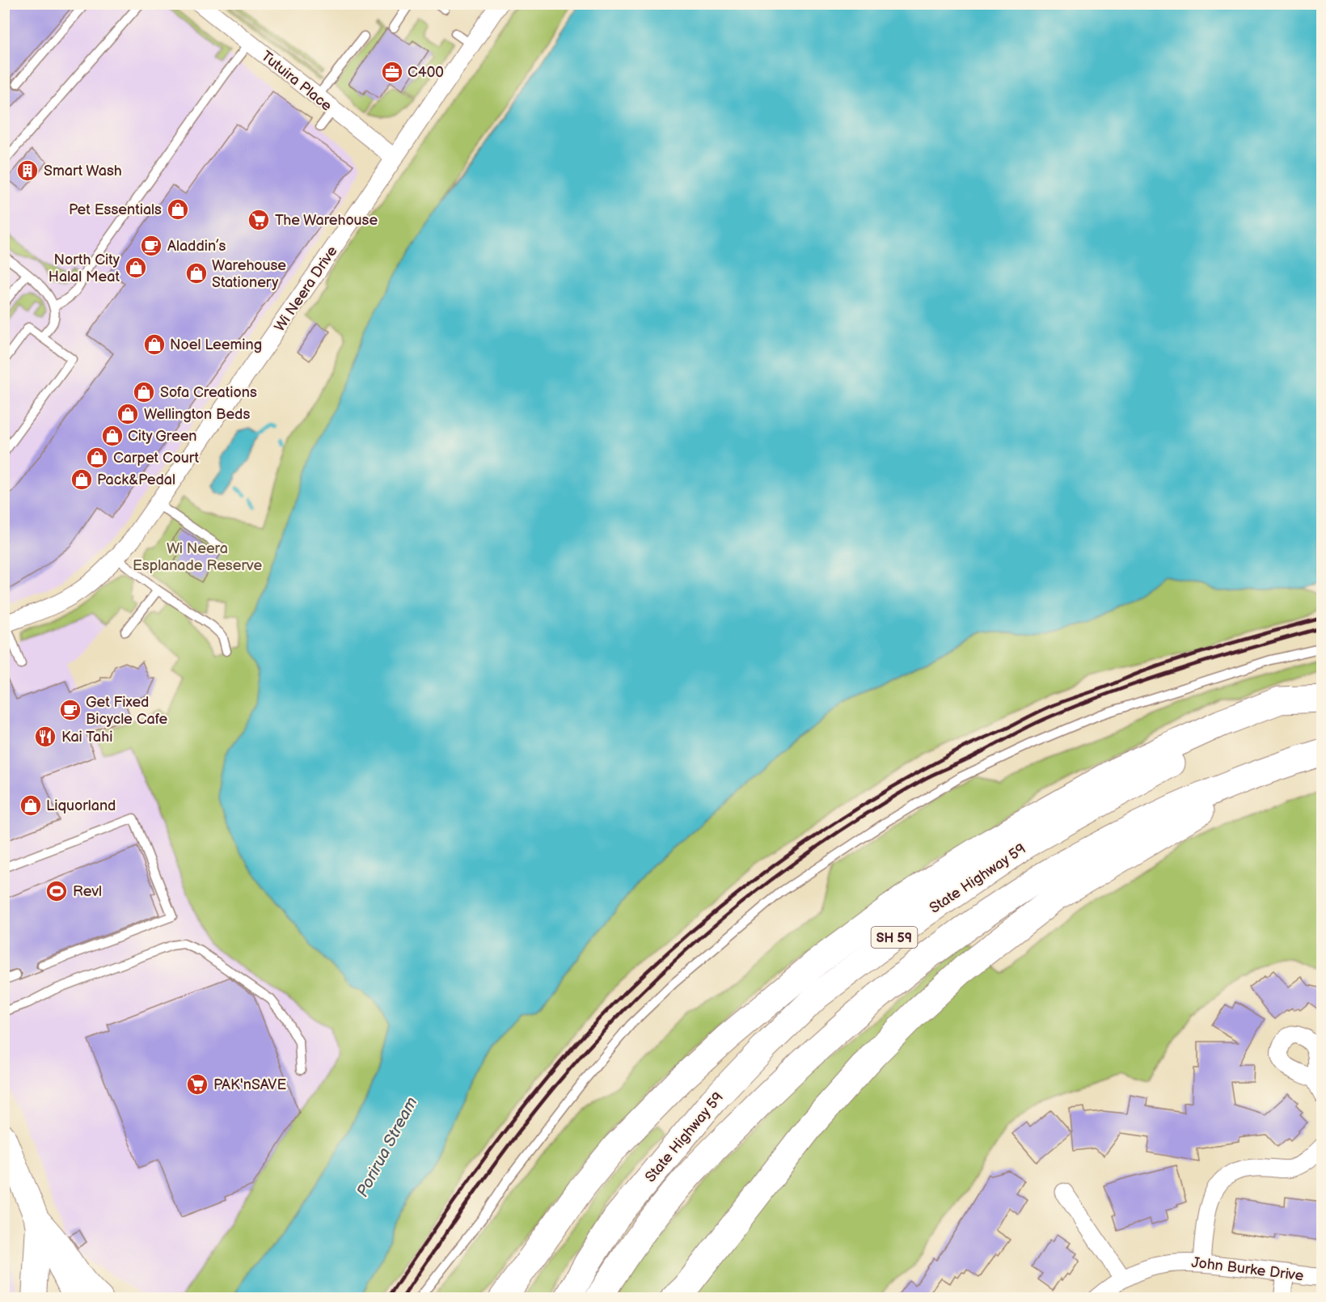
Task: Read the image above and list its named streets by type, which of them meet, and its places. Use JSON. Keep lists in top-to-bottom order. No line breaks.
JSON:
{"streets":{"main road":["State Highway 59","SH 59"],"street":["Tutuira Place","Wi Neera Drive","John Burke Drive"]},"crossings":[["Tutuira Place","Wi Neera Drive"]],"water":["Porirua Stream"],"parks":["Wi Neera Esplanade Reserve"],"places":{"office":["C400"],"building":["Smart Wash"],"shop":["Pet Essentials","North City Halal Meat","Warehouse Stationery","Noel Leeming","Sofa Creations","Wellington Beds","City Green","Carpet Court","Pack&Pedal","Liquorland"],"supermarket":["The Warehouse","PAK'nSAVE"],"cafe":["Aladdin’s","Get Fixed Bicycle Cafe"],"restaurant":["Kai Tahi"],"sports":["Revl"]}}
